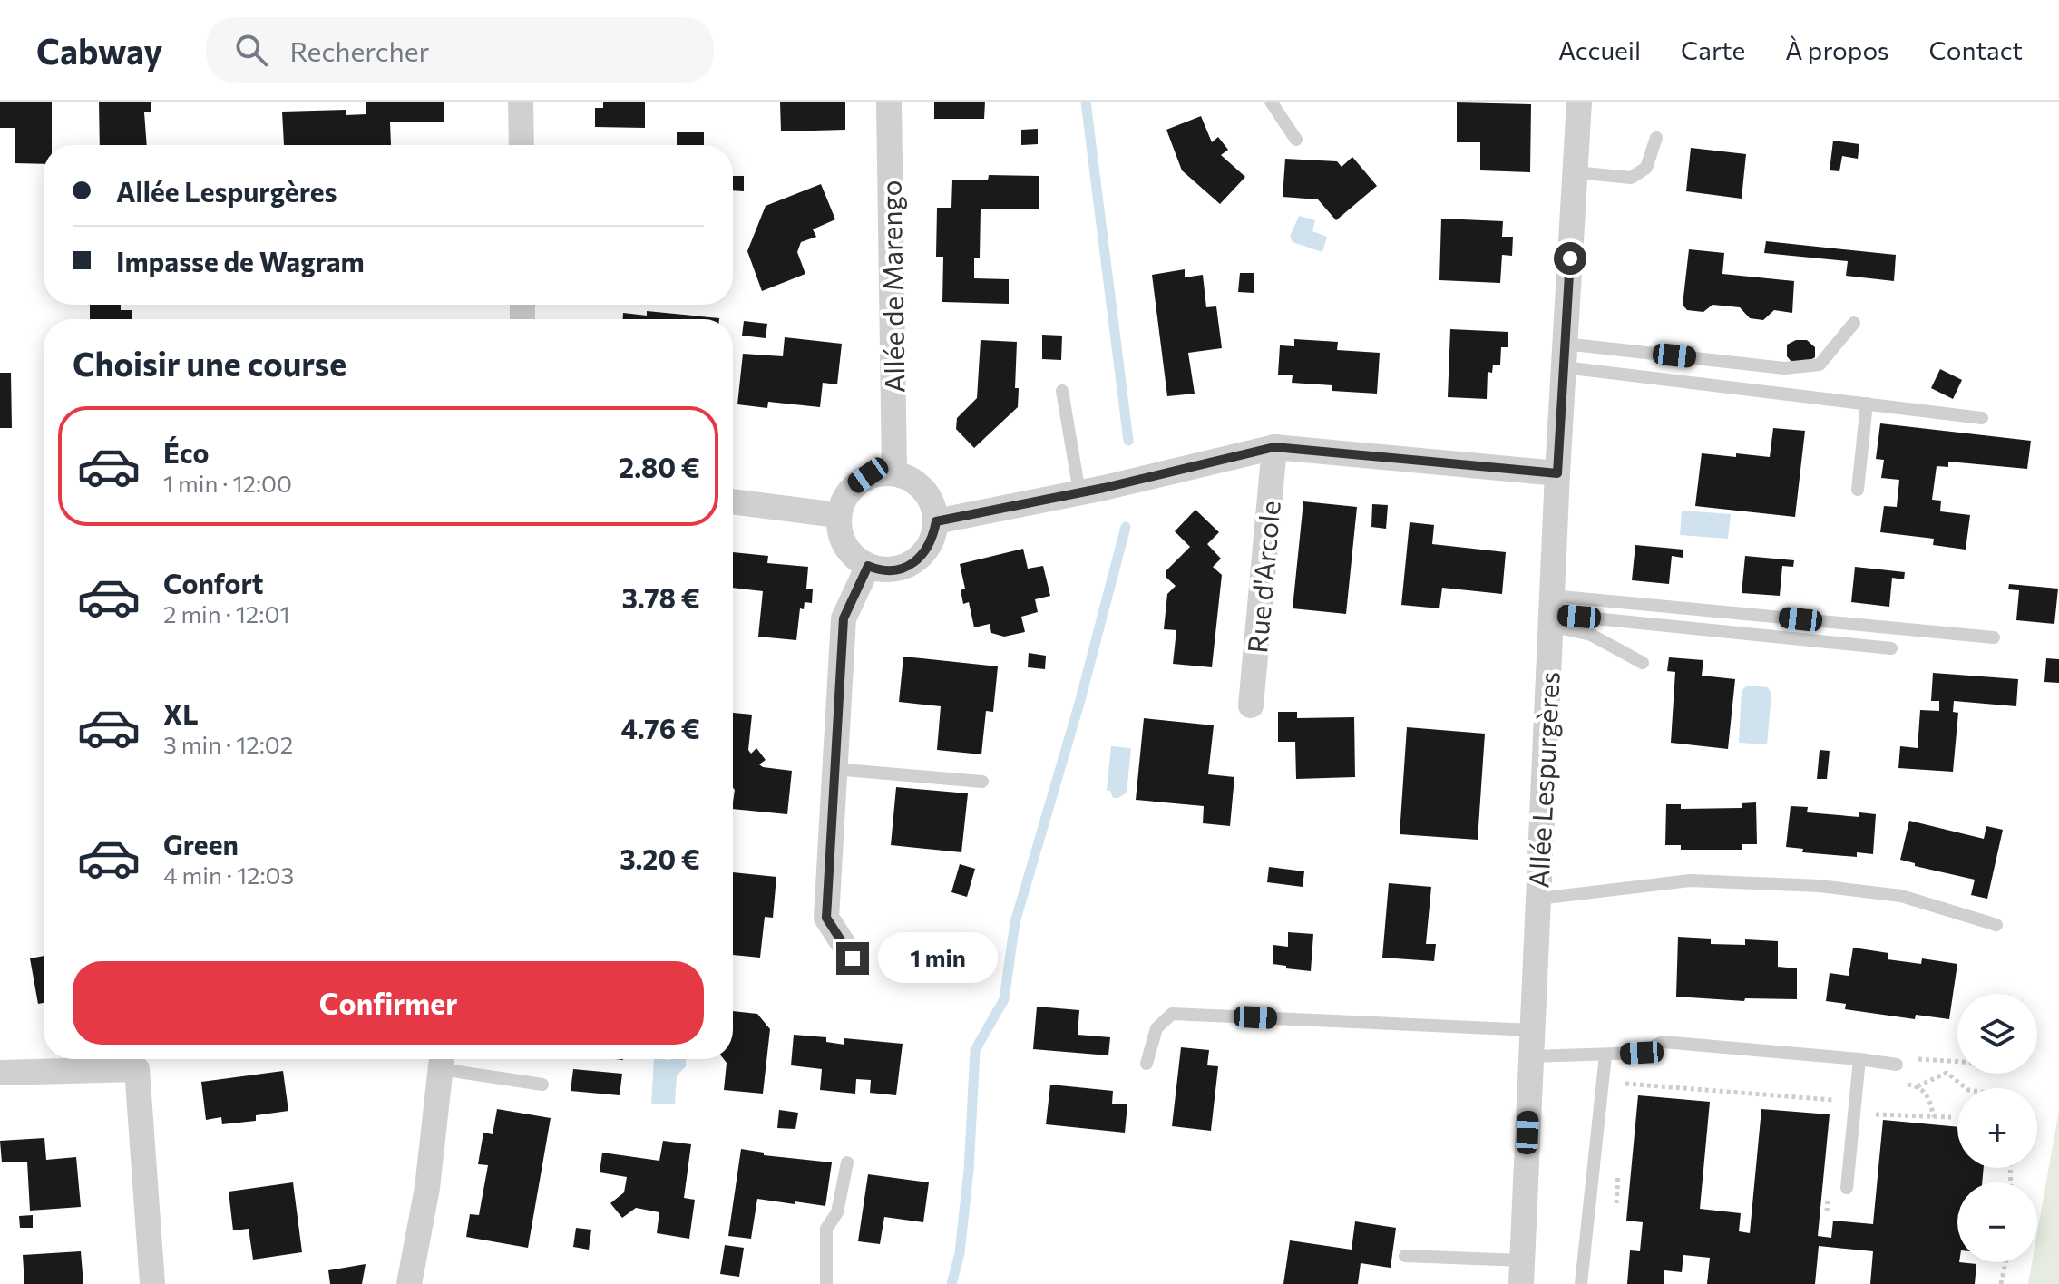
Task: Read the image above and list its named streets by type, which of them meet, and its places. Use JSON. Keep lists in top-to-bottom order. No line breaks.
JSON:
{"streets":{"street":["Allée de Marengo","Rue d'Arcole","Allée Lespurgères"]},"page":{"header":"Cabway","search":"Rechercher","nav":["Accueil","Carte","À propos","Contact"],"banner":["Allée Lespurgères","Impasse de Wagram"],"heading":"Choisir une course","list":[{"name":"Éco","note":"1 min · 12:00","value":"2.80 €"},{"name":"Confort","note":"2 min · 12:01","value":"3.78 €"},{"name":"XL","note":"3 min · 12:02","value":"4.76 €"},{"name":"Green","note":"4 min · 12:03","value":"3.20 €"}],"bubble":"1 min","buttons":"Confirmer","map_buttons":["+","−"]}}
